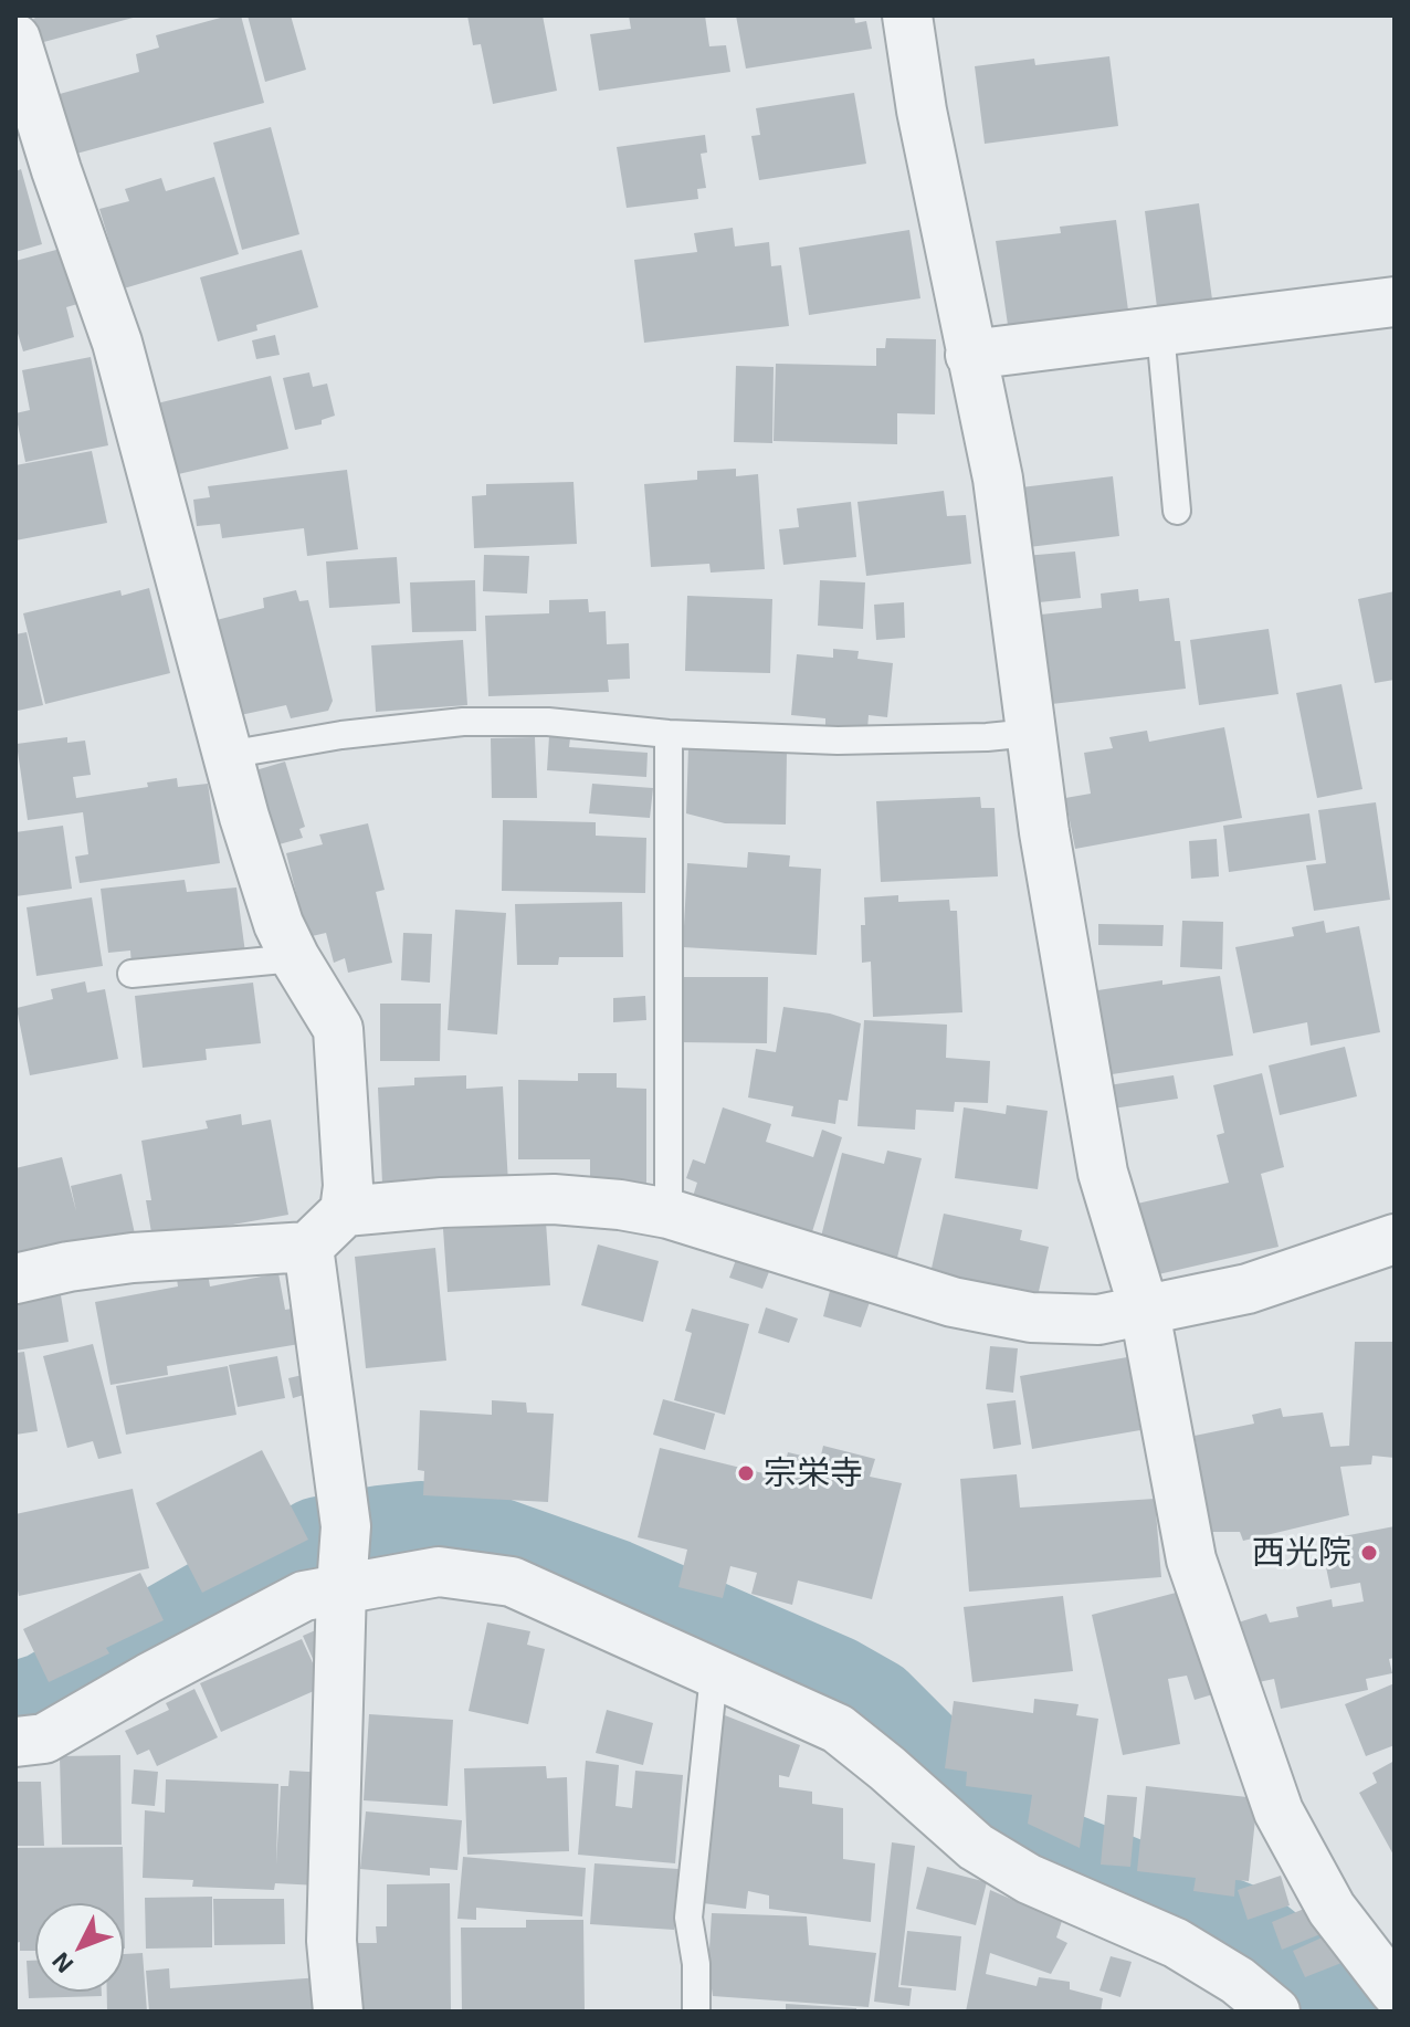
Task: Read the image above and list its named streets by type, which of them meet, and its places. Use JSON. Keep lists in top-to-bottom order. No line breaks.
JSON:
{"places":["宗栄寺","西光院"],"north":"bottom left"}
